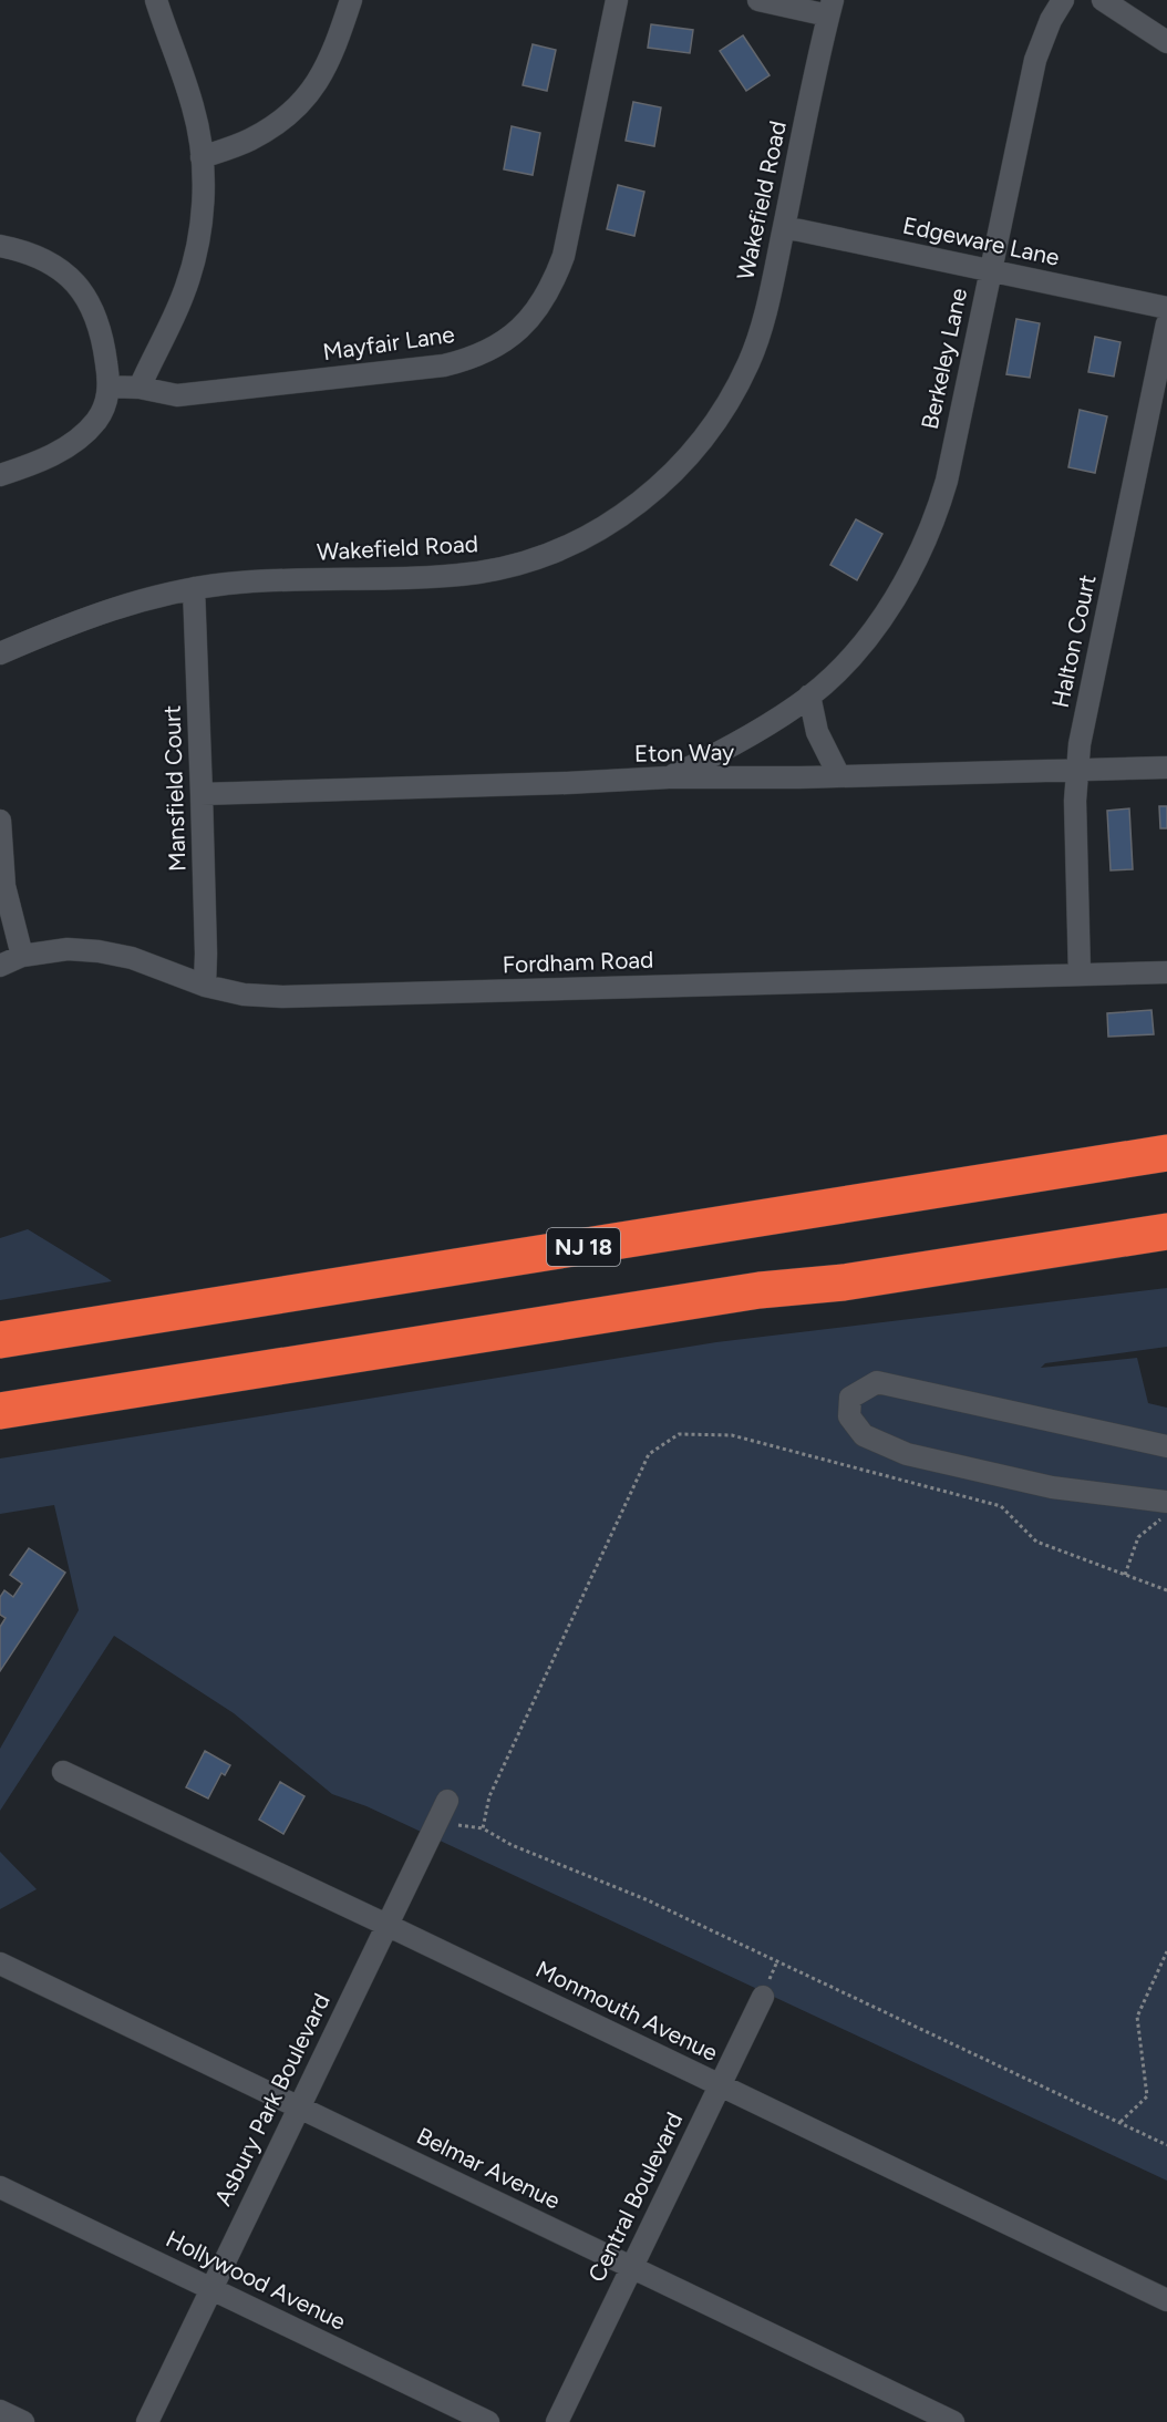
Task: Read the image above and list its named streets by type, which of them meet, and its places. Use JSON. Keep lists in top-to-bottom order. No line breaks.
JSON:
{"streets":{"highway":["NJ 18"],"street":["Wakefield Road","Edgeware Lane","Mayfair Lane","Berkeley Lane","Halton Court","Eton Way","Mansfield Court","Fordham Road","Monmouth Avenue","Asbury Park Boulevard","Belmar Avenue","Central Boulevard","Hollywood Avenue"]},"crossings":[["Wakefield Road","Edgeware Lane"],["Wakefield Road","Mansfield Court"],["Edgeware Lane","Berkeley Lane"],["Berkeley Lane","Eton Way"],["Halton Court","Eton Way"],["Halton Court","Fordham Road"],["Eton Way","Mansfield Court"],["Mansfield Court","Fordham Road"],["Monmouth Avenue","Asbury Park Boulevard"],["Monmouth Avenue","Central Boulevard"],["Asbury Park Boulevard","Belmar Avenue"],["Asbury Park Boulevard","Hollywood Avenue"],["Belmar Avenue","Central Boulevard"]]}
